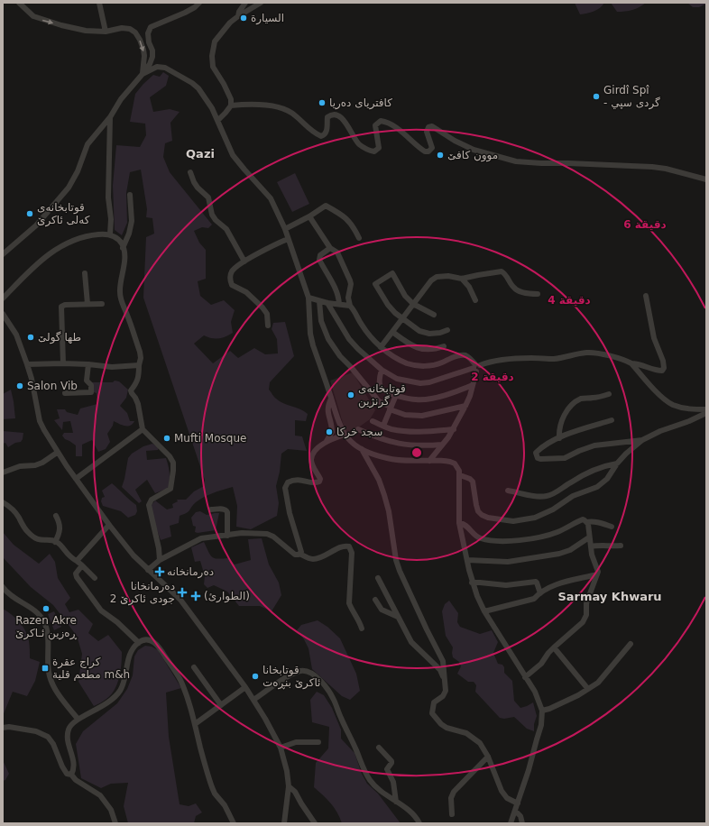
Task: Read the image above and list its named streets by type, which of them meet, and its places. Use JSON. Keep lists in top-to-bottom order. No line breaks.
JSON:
{"districts":["Qazi","Sarmay Khwaru"],"places":{"other":["السيارة","Girdî Spî - گردی سپي","کافتریای دەریا","موون کافێ","قوتابخانەی کەلی ئاکرێ","طها گولێ","Salon Vib","قوتابخانەی گرنژین","سجد خركا","Mufti Mosque","Razen Akre ڕەزین ئـاکرێ","قوتابخانا ئاکرێ بنڕەت"],"health":["دەرمانخانە","دەرمانخانا جودی ئاکرێ 2","(الطوارئ)"],"transit":["كراج عقرة مطعم قلية m&h"]},"rings":["6 دقيقة","4 دقيقة","2 دقيقة"]}
